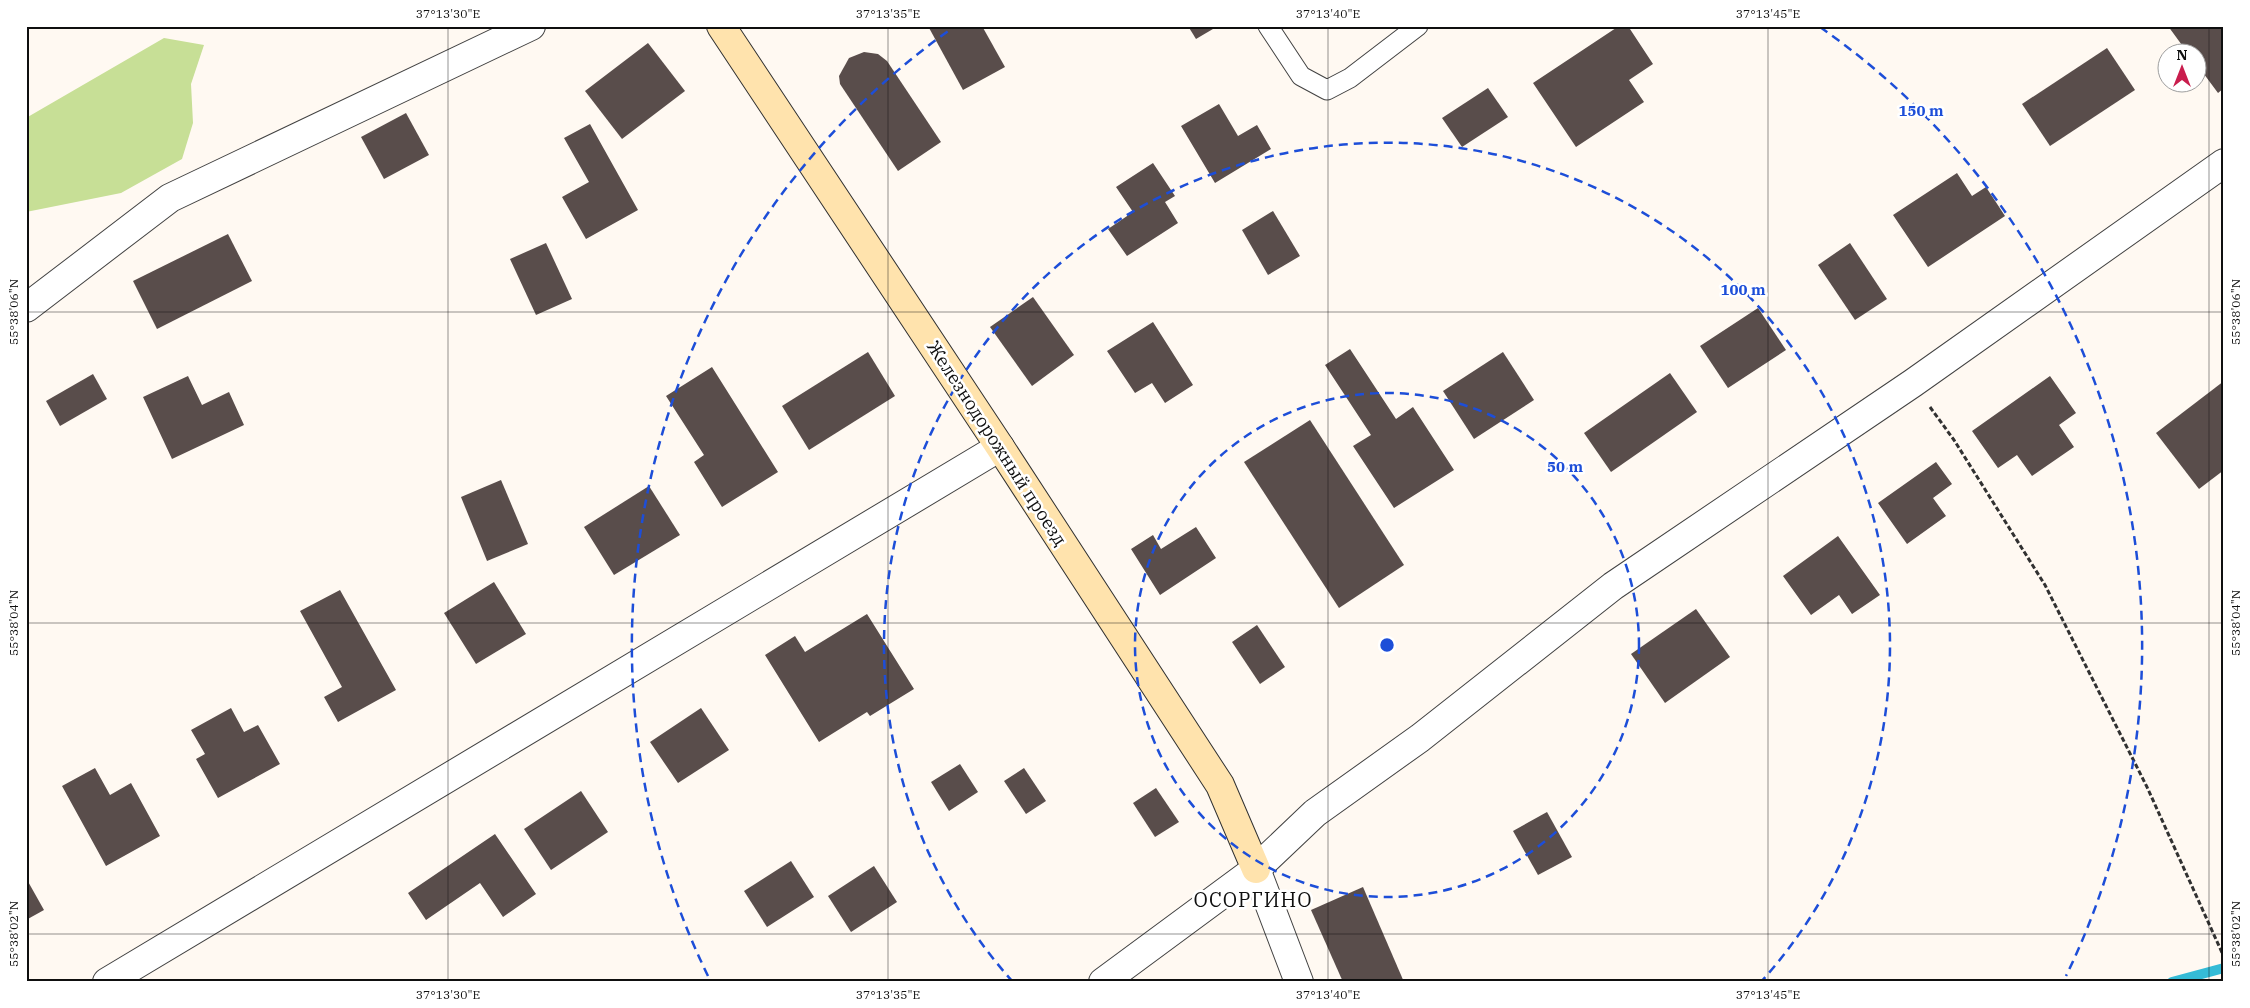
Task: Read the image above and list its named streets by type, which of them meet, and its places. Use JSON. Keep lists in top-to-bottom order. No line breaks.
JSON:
{"streets":{"street":["Железнодорожный проезд"]},"districts":["ОСОРГИНО"],"north":"top","coordinates":["37°13'30\"E","37°13'35\"E","37°13'40\"E","37°13'45\"E","55°38'06\"N","55°38'04\"N","55°38'02\"N"],"rings":["150 m","100 m","50 m"]}
